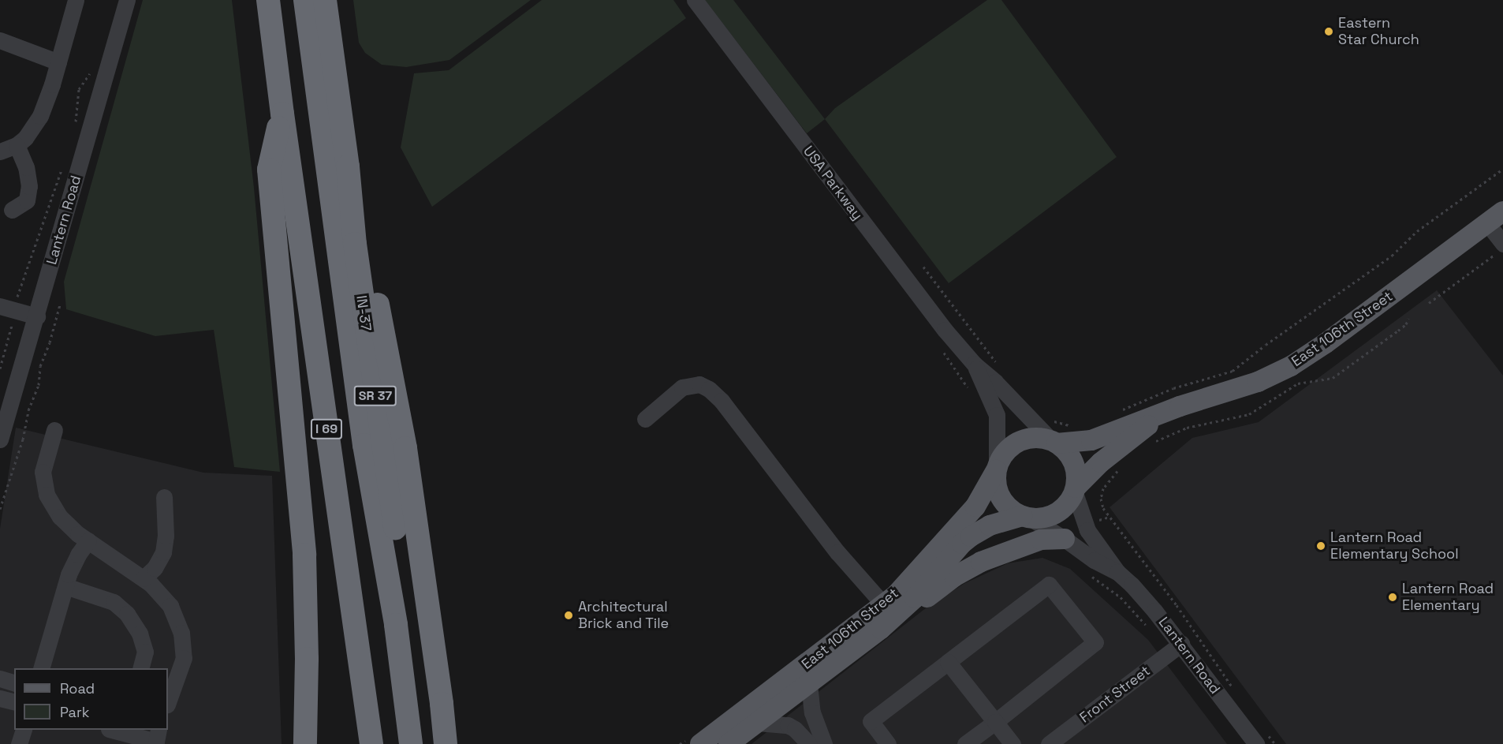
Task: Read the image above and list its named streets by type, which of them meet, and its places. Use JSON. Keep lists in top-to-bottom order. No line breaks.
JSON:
{"streets":{"highway":["IN-37","SR 37","I 69"],"main road":["East 106th Street"],"street":["USA Parkway","Lantern Road","Front Street"]},"crossings":[["USA Parkway","Lantern Road"],["USA Parkway","East 106th Street"],["Lantern Road","East 106th Street"],["Lantern Road","Front Street"],["IN-37","I 69"]],"places":["Eastern Star Church","Lantern Road Elementary School","Lantern Road Elementary","Architectural Brick and Tile"],"legend":["Road","Park"]}
